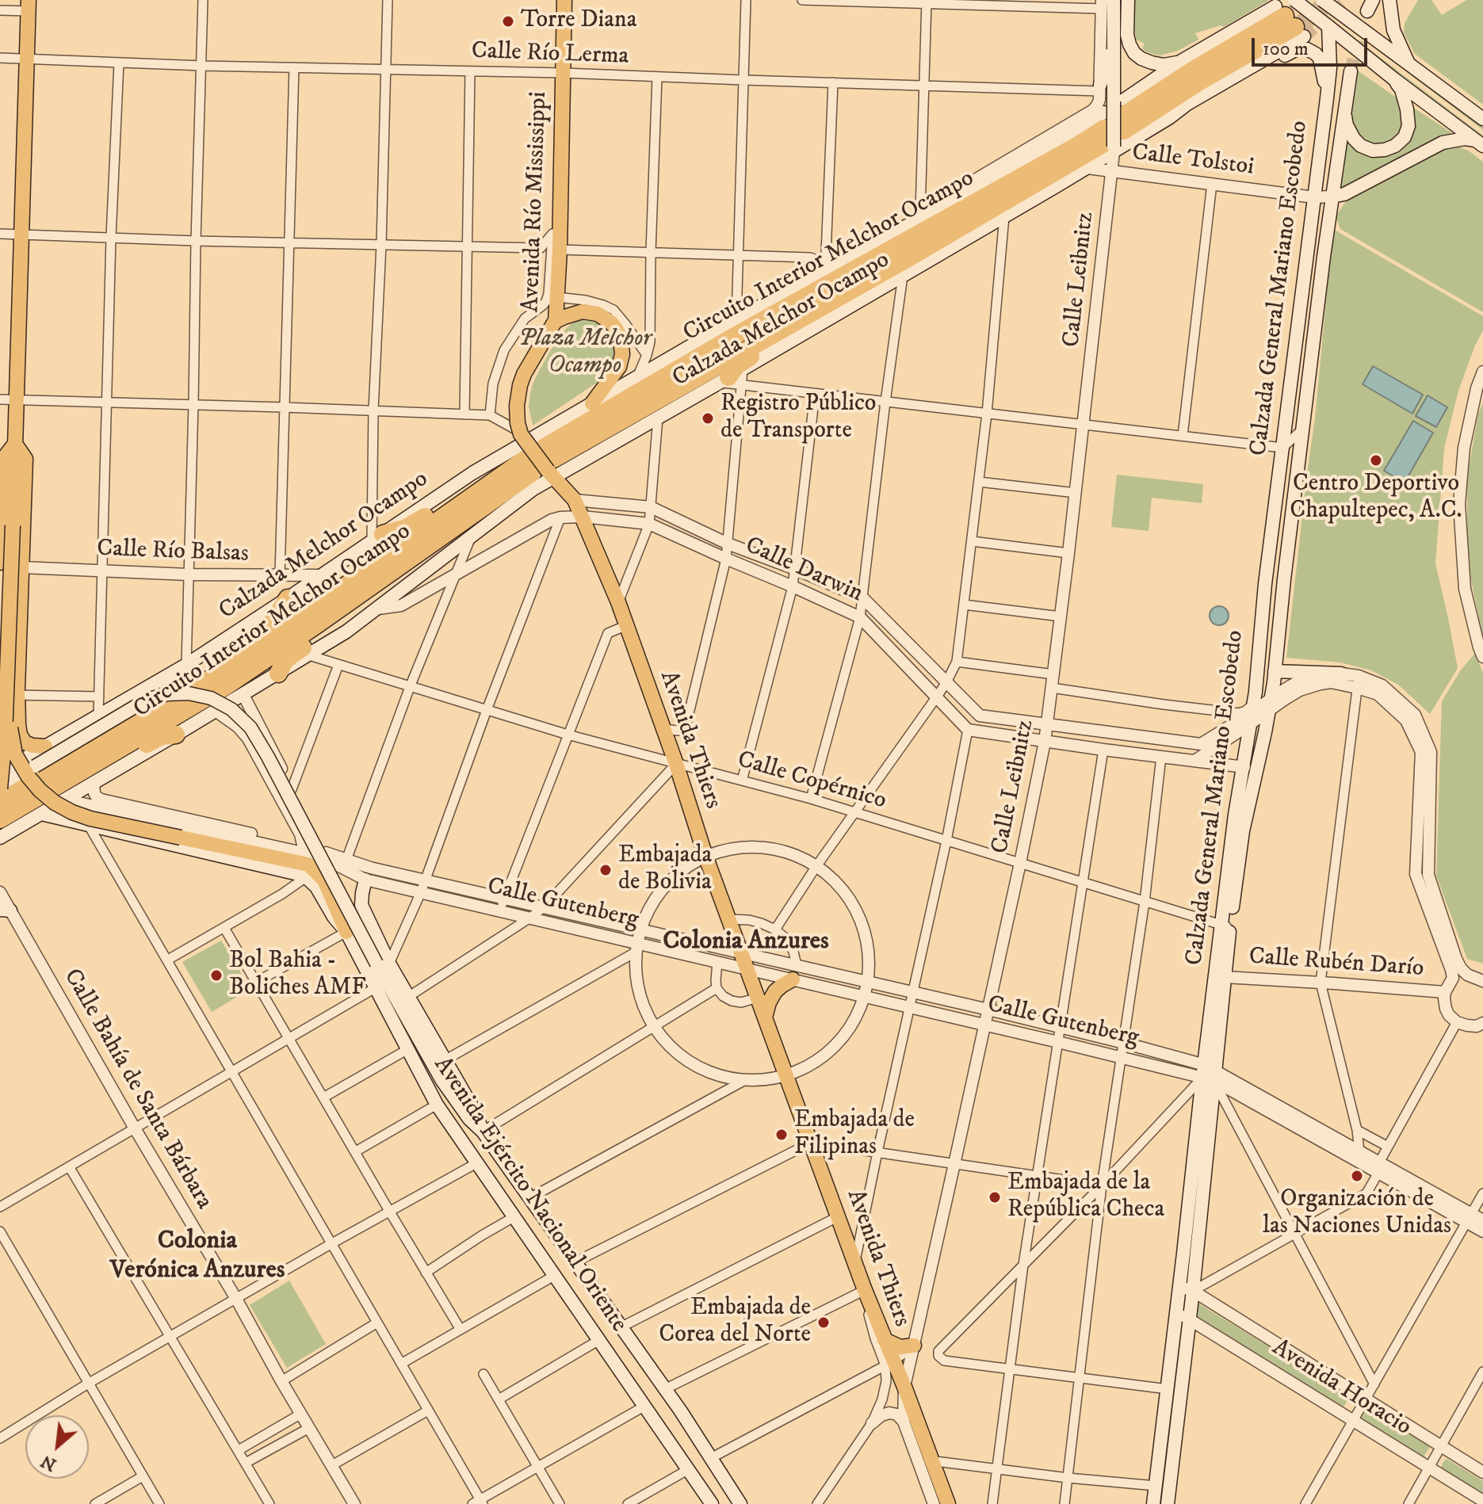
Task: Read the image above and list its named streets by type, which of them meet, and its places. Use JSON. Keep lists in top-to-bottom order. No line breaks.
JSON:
{"streets":{"highway":["Circuito Interior Melchor Ocampo"],"main road":["Avenida Río Mississippi","Calzada General Mariano Escobedo","Calzada Melchor Ocampo","Avenida Thiers","Avenida Ejército Nacional Oriente"],"street":["Calle Río Lerma","Calle Tolstoi","Calle Leibnitz","Calle Río Balsas","Calle Darwin","Calle Copérnico","Calle Gutenberg","Calle Rubén Darío","Calle Bahía de Santa Bárbara","Avenida Horacio"]},"crossings":[["Calle Río Lerma","Avenida Río Mississippi"],["Calle Tolstoi","Calle Leibnitz"],["Calle Tolstoi","Calzada General Mariano Escobedo"],["Calle Tolstoi","Calzada Melchor Ocampo"],["Avenida Río Mississippi","Circuito Interior Melchor Ocampo"],["Avenida Río Mississippi","Calzada Melchor Ocampo"],["Avenida Río Mississippi","Avenida Thiers"],["Circuito Interior Melchor Ocampo","Calle Leibnitz"],["Circuito Interior Melchor Ocampo","Calzada Melchor Ocampo"],["Circuito Interior Melchor Ocampo","Avenida Thiers"],["Circuito Interior Melchor Ocampo","Calle Gutenberg"],["Calle Leibnitz","Calzada Melchor Ocampo"],["Calle Leibnitz","Calle Darwin"],["Calle Leibnitz","Avenida Thiers"],["Calle Leibnitz","Calle Copérnico"],["Calle Leibnitz","Calle Gutenberg"],["Calzada General Mariano Escobedo","Calzada Melchor Ocampo"],["Calzada General Mariano Escobedo","Calle Darwin"],["Calzada General Mariano Escobedo","Calle Copérnico"],["Calzada General Mariano Escobedo","Calle Gutenberg"],["Calzada General Mariano Escobedo","Calle Rubén Darío"],["Calzada General Mariano Escobedo","Avenida Horacio"],["Calzada Melchor Ocampo","Calle Río Balsas"],["Calzada Melchor Ocampo","Calle Darwin"],["Calzada Melchor Ocampo","Avenida Thiers"],["Calzada Melchor Ocampo","Calle Copérnico"],["Calle Darwin","Avenida Thiers"],["Avenida Thiers","Calle Copérnico"],["Avenida Thiers","Calle Gutenberg"]],"districts":["Colonia Anzures","Colonia Verónica Anzures"],"parks":["Plaza Melchor Ocampo"],"places":["Torre Diana","Registro Público de Transporte","Centro Deportivo Chapultepec, A.C.","Embajada de Bolivia","Bol Bahia - Boliches AMF","Embajada de Filipinas","Organización de las Naciones Unidas","Embajada de la República Checa","Embajada de Corea del Norte"],"scale_bar":"100 m","north":"bottom left"}
